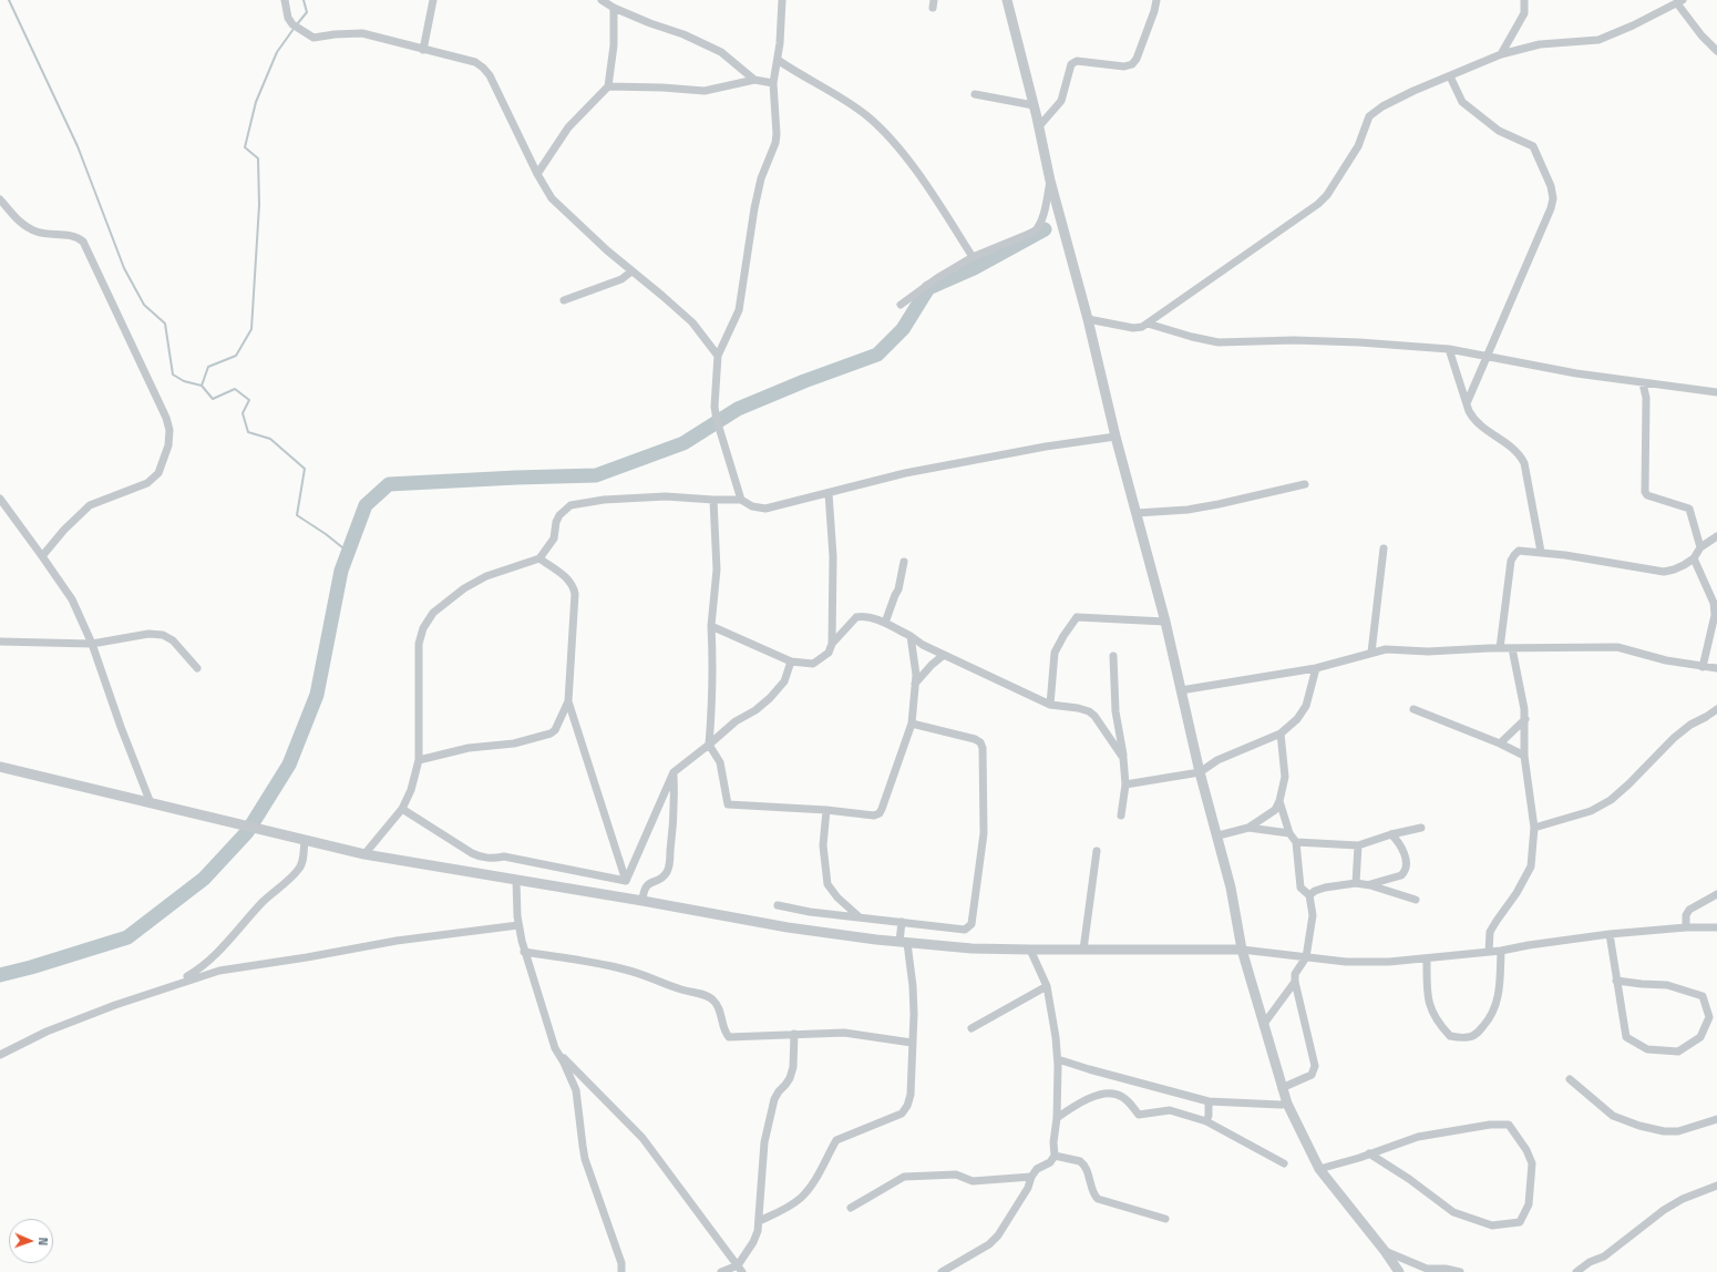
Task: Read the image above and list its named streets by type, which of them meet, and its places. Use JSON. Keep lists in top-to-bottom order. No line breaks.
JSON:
{"north":"right"}
